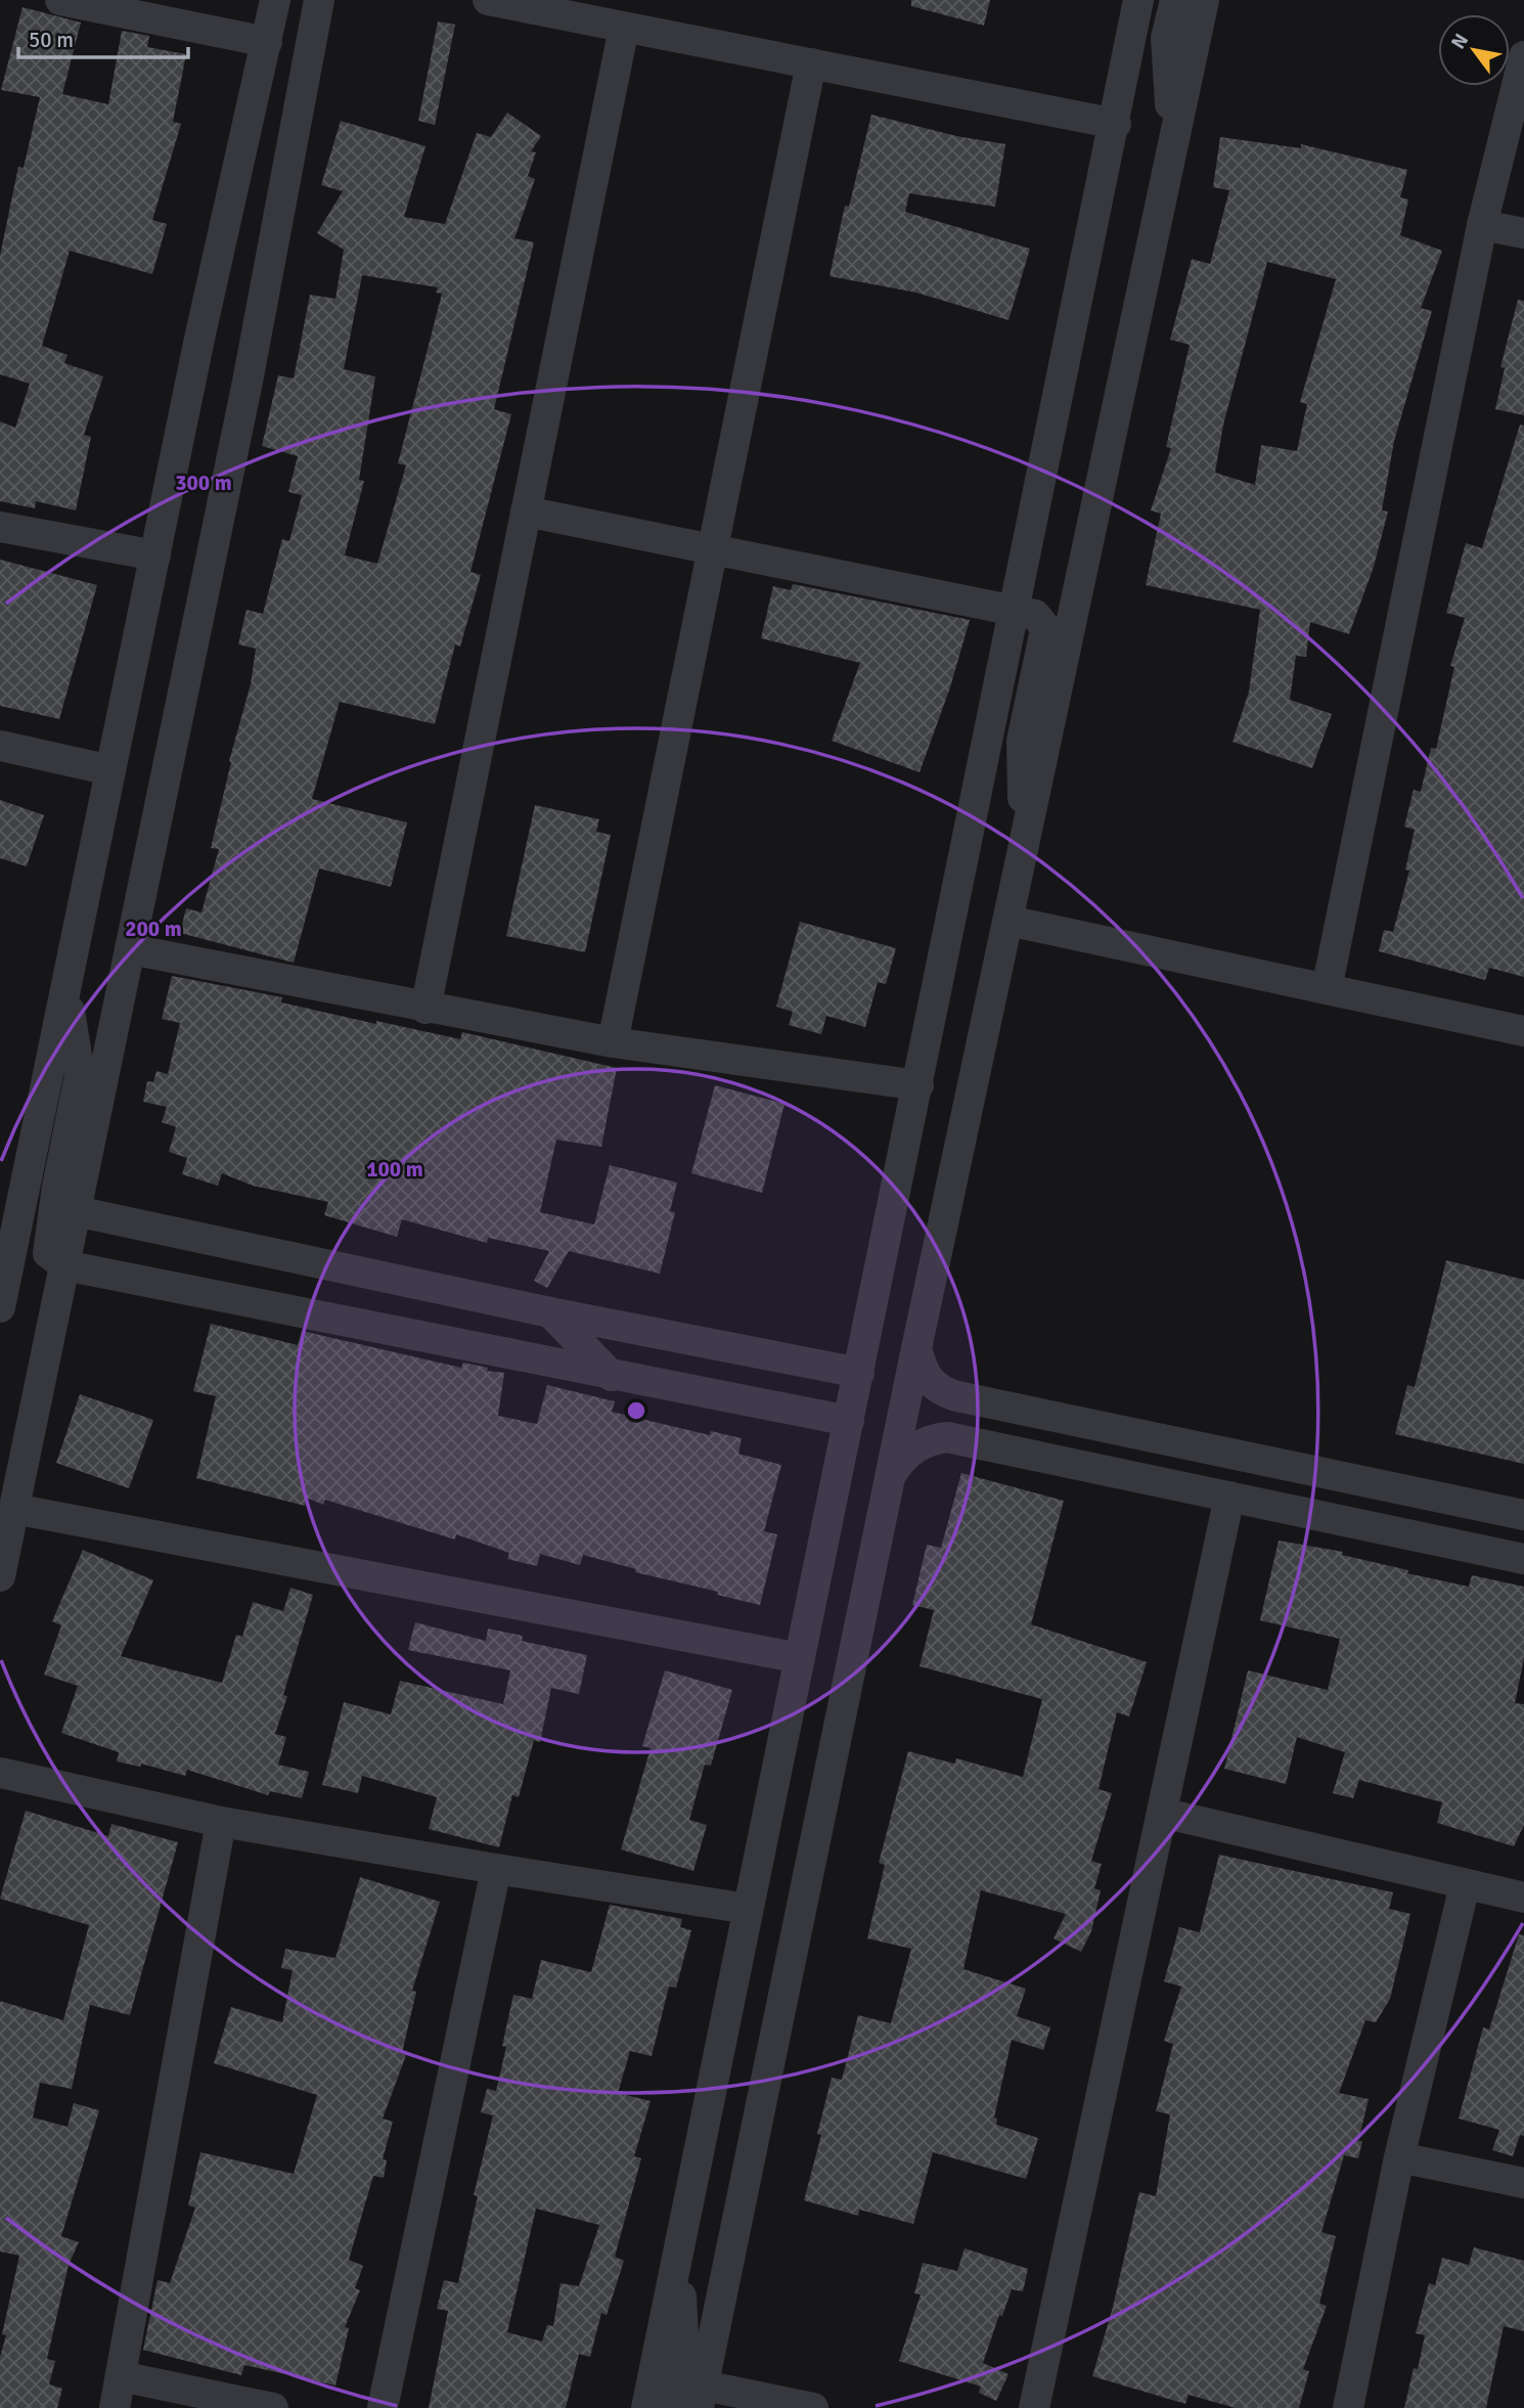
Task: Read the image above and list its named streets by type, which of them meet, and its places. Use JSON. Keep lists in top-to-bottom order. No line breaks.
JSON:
{"scale_bar":"50 m","north":"top left","rings":["300 m","200 m","100 m"]}
